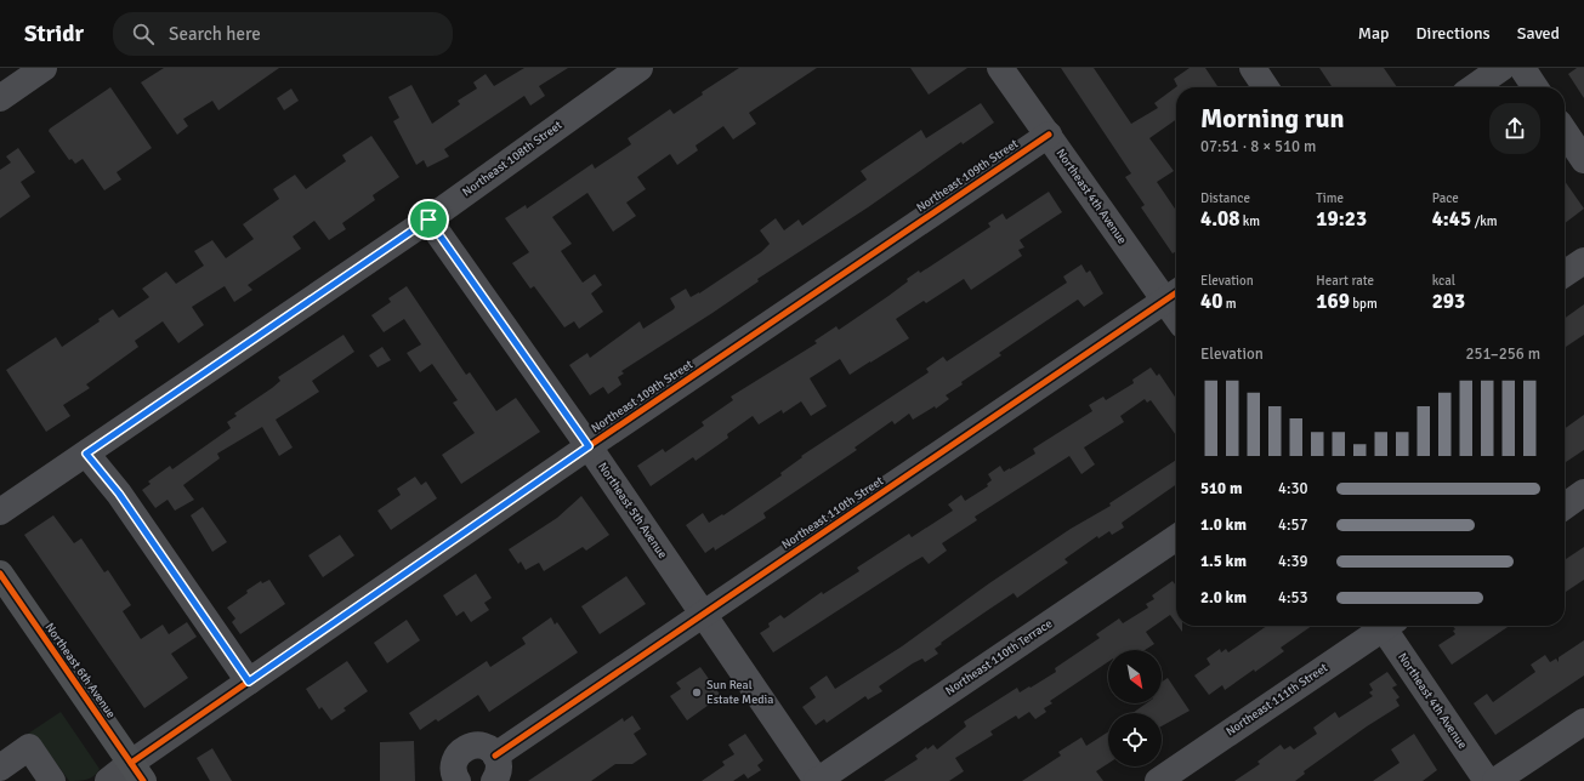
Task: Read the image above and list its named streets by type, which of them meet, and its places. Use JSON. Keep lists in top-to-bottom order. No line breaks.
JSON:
{"streets":{"main road":["Northeast 6th Avenue"],"street":["Northeast 108th Street","Northeast 109th Street","Northeast 4th Avenue","Northeast 5th Avenue","Northeast 110th Street","Northeast 110th Terrace","Northeast 111th Street"]},"crossings":[["Northeast 108th Street","Northeast 5th Avenue"],["Northeast 109th Street","Northeast 4th Avenue"],["Northeast 109th Street","Northeast 5th Avenue"],["Northeast 109th Street","Northeast 6th Avenue"],["Northeast 4th Avenue","Northeast 110th Street"],["Northeast 5th Avenue","Northeast 110th Street"],["Northeast 5th Avenue","Northeast 110th Terrace"]],"places":["Sun Real Estate Media"],"north":"bottom right","page":{"header":"Stridr","search":"Search here","nav":["Map","Directions","Saved"],"heading":["Morning run","07:51 · 8 × 510 m"],"stats":[["Distance","4.08 km"],["Time","19:23"],["Pace","4:45 /km"],["Elevation","40 m"],["Heart rate","169 bpm"],["kcal","293"]],"chart":["Elevation","251–256 m"],"list":[{"name":"510 m","note":"4:30"},{"name":"1.0 km","note":"4:57"},{"name":"1.5 km","note":"4:39"},{"name":"2.0 km","note":"4:53"}]}}
